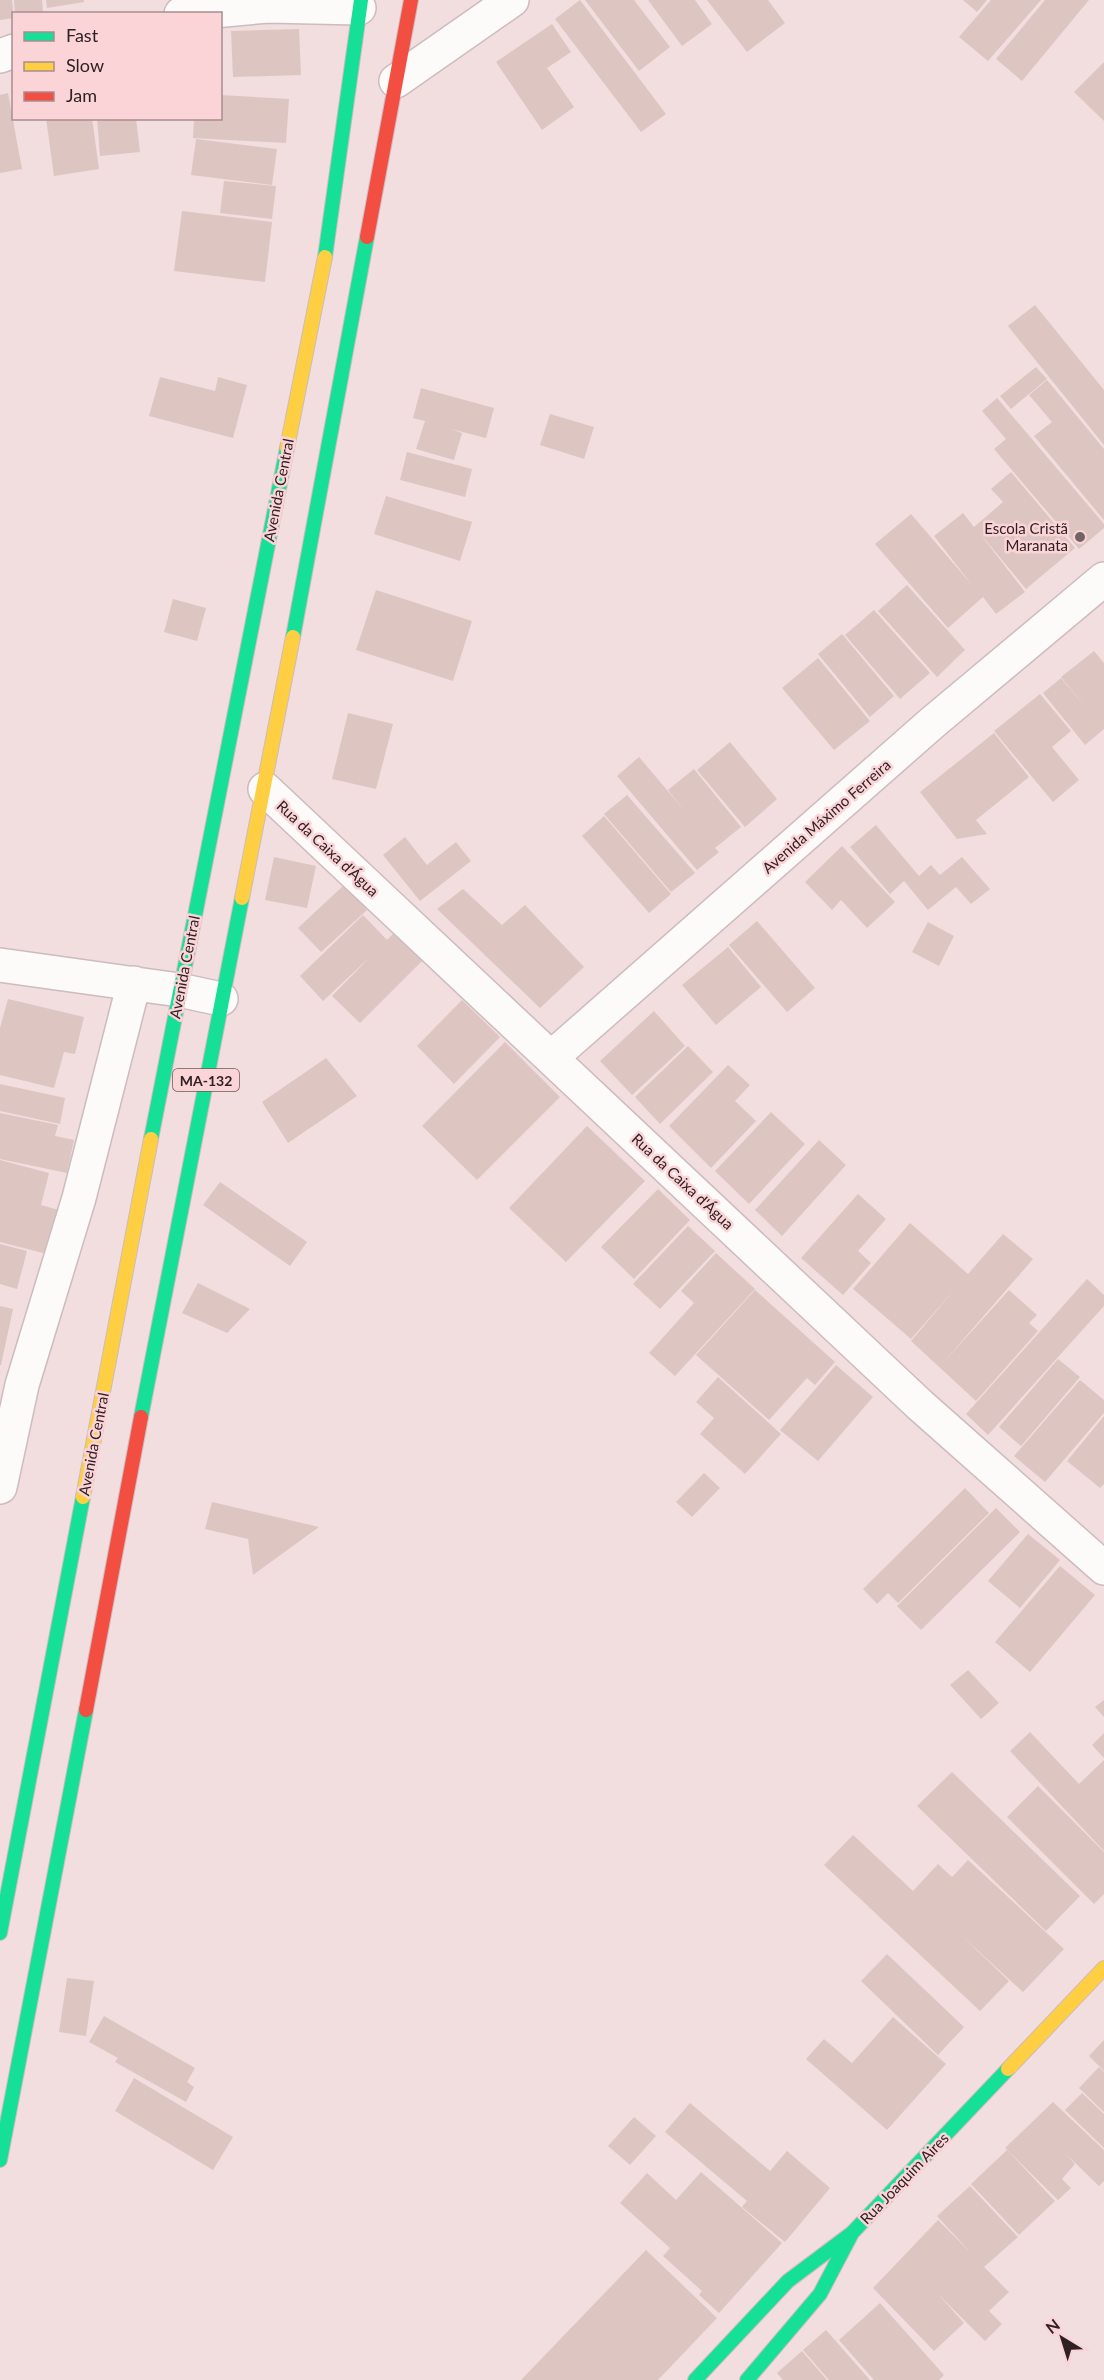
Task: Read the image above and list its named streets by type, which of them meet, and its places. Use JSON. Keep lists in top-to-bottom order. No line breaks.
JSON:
{"streets":{"main road":["Avenida Central","MA-132","Rua Joaquim Aires"],"street":["Avenida Máximo Ferreira","Rua da Caixa d'Água"]},"crossings":[["Avenida Máximo Ferreira","Rua da Caixa d'Água"],["Rua da Caixa d'Água","MA-132"]],"places":["Escola Cristã Maranata"],"legend":["Fast","Slow","Jam"],"north":"top left"}
